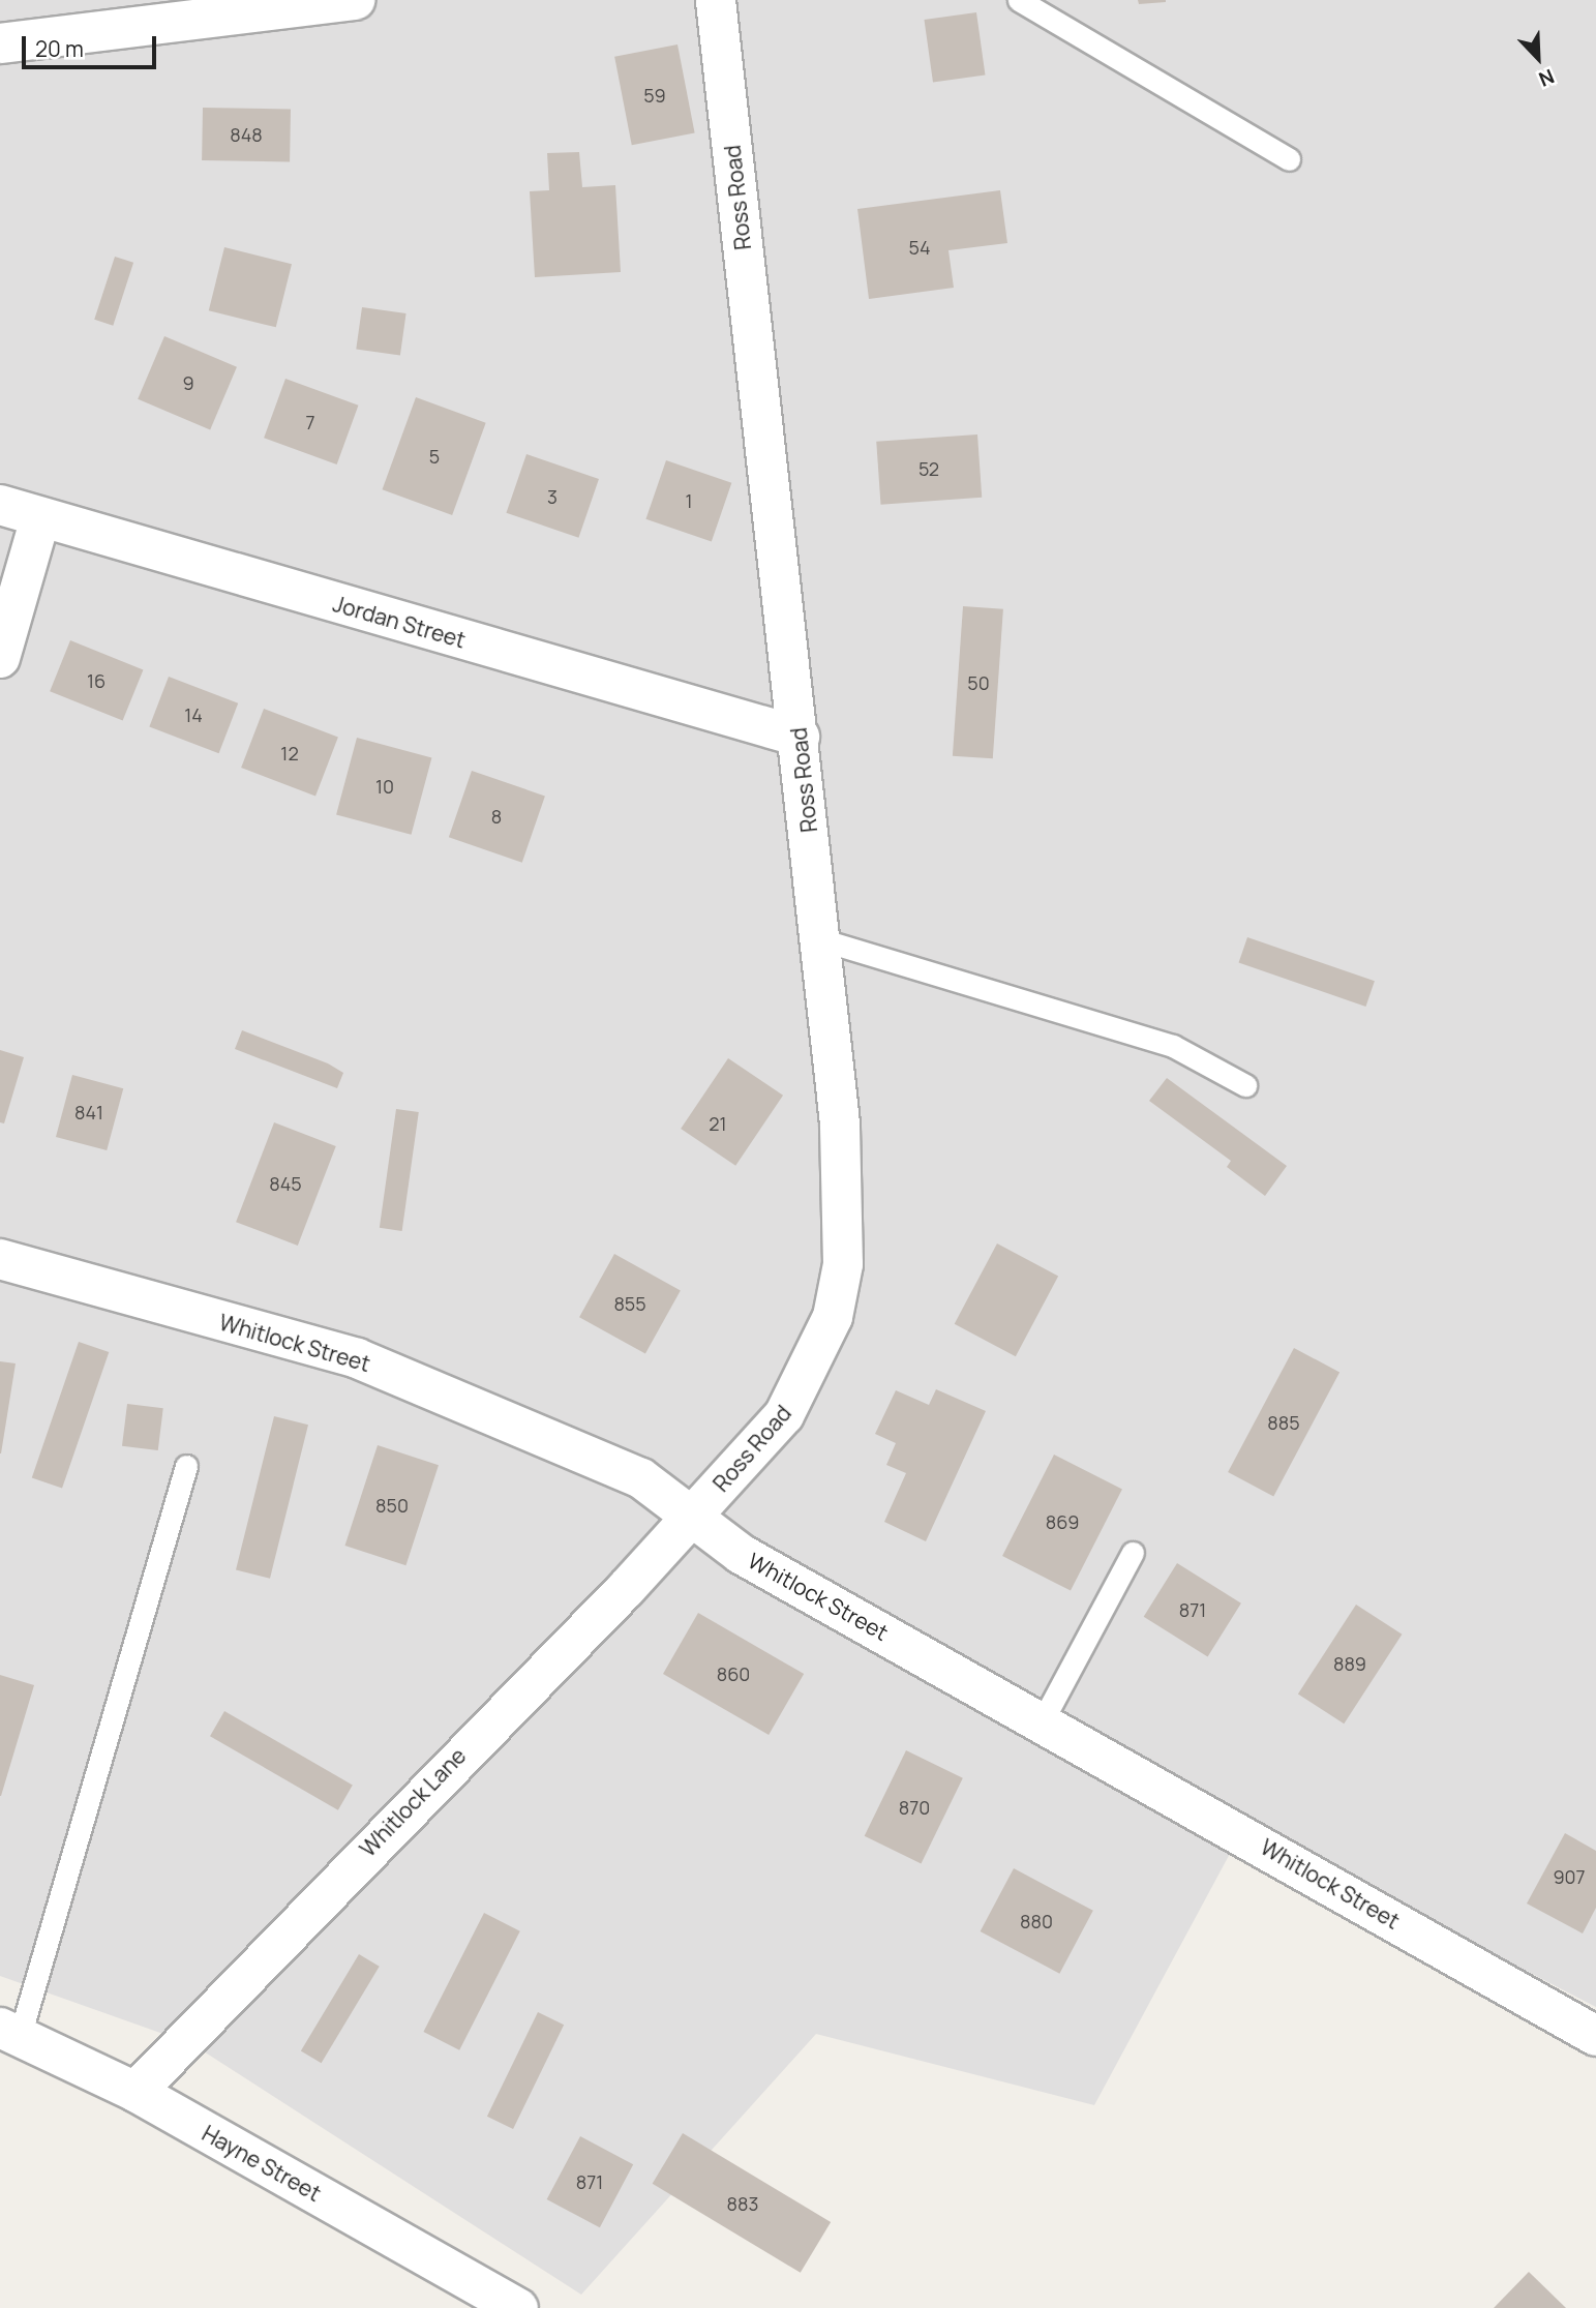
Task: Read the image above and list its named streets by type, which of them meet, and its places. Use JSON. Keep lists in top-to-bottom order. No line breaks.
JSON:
{"streets":{"street":["Ross Road","Jordan Street","Whitlock Street","Whitlock Lane","Hayne Street"]},"crossings":[["Ross Road","Jordan Street"],["Ross Road","Whitlock Street"],["Ross Road","Whitlock Lane"],["Whitlock Street","Whitlock Lane"],["Whitlock Lane","Hayne Street"]],"house_numbers":["59","848","54","9","7","5","52","3","1","16","50","14","12","10","8","841","21","845","855","885","850","869","871","889","860","870","907","880","871","883"],"scale_bar":"20 m","north":"bottom right"}
